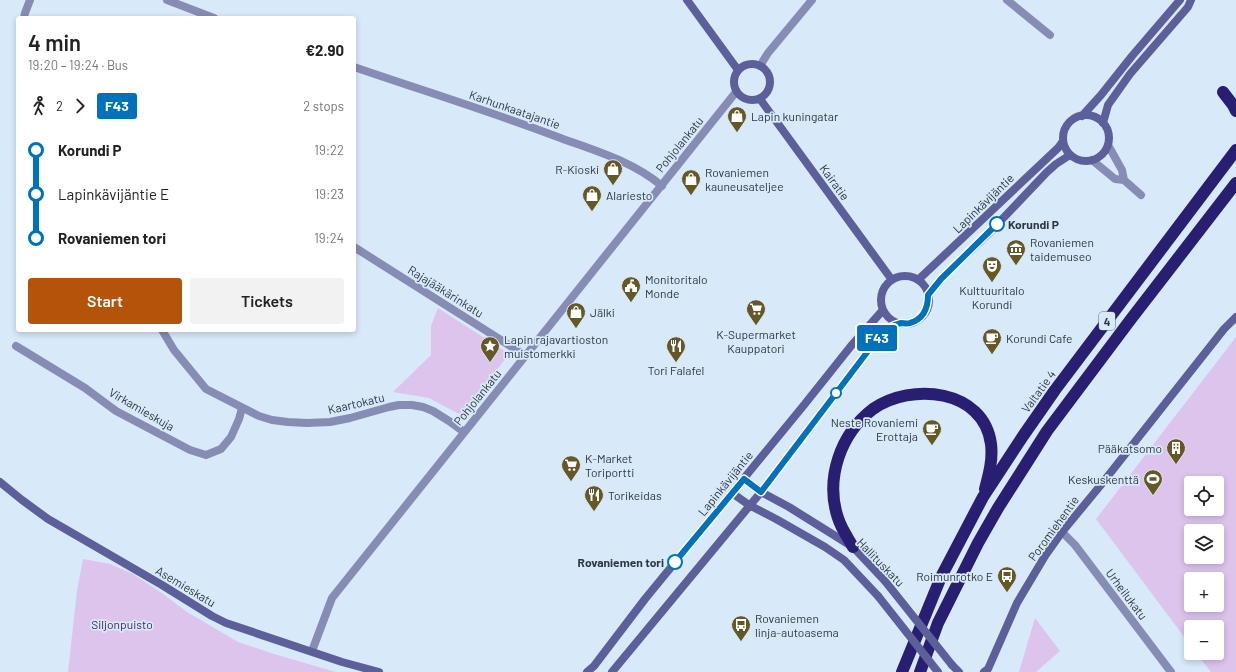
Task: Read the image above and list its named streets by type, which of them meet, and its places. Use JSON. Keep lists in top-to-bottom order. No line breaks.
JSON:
{"streets":{"highway":["4","Valtatie 4"],"main road":["Kairatie","Lapinkävijäntie","Poromiehentie","Hallituskatu","Asemieskatu"],"street":["Karhunkaatajantie","Pohjolankatu","Rajajääkärinkatu","Kaartokatu","Virkamieskuja","Urheilukatu"]},"crossings":[["Karhunkaatajantie","Pohjolankatu"],["Pohjolankatu","Kairatie"],["Pohjolankatu","Rajajääkärinkatu"],["Pohjolankatu","Kaartokatu"],["Pohjolankatu","Asemieskatu"],["Kairatie","Lapinkävijäntie"],["Lapinkävijäntie","Hallituskatu"],["Kaartokatu","Virkamieskuja"],["Poromiehentie","Urheilukatu"]],"parks":["Siljonpuisto"],"places":{"shop":["Lapin kuningatar","R-Kioski","Rovaniemen kauneusateljee","Alariesto","Jälki"],"other":["Korundi P","Rovaniemen tori"],"museum":["Rovaniemen taidemuseo"],"theatre":["Kulttuuritalo Korundi"],"public building":["Monitoritalo Monde"],"supermarket":["K-Supermarket Kauppatori","K-Market Toriportti"],"cafe":["Korundi Cafe","Neste Rovaniemi Erottaja"],"place":["Lapin rajavartioston muistomerkki"],"restaurant":["Tori Falafel","Torikeidas"],"building":["Pääkatsomo"],"sports":["Keskuskenttä"],"bus stop":["Roimunrotko E","Rovaniemen linja-autoasema"]},"lines":["bus line F43"],"page":{"on_map":"F43","heading":["4 min","19:20 – 19:24 · Bus","€2.90"],"legs":["2","F43","2 stops"],"list":[{"name":"Korundi P","value":"19:22"},{"name":"Lapinkävijäntie E","value":"19:23"},{"name":"Rovaniemen tori","value":"19:24"}],"buttons":["Start","Tickets"],"map_buttons":["+","−"]}}
